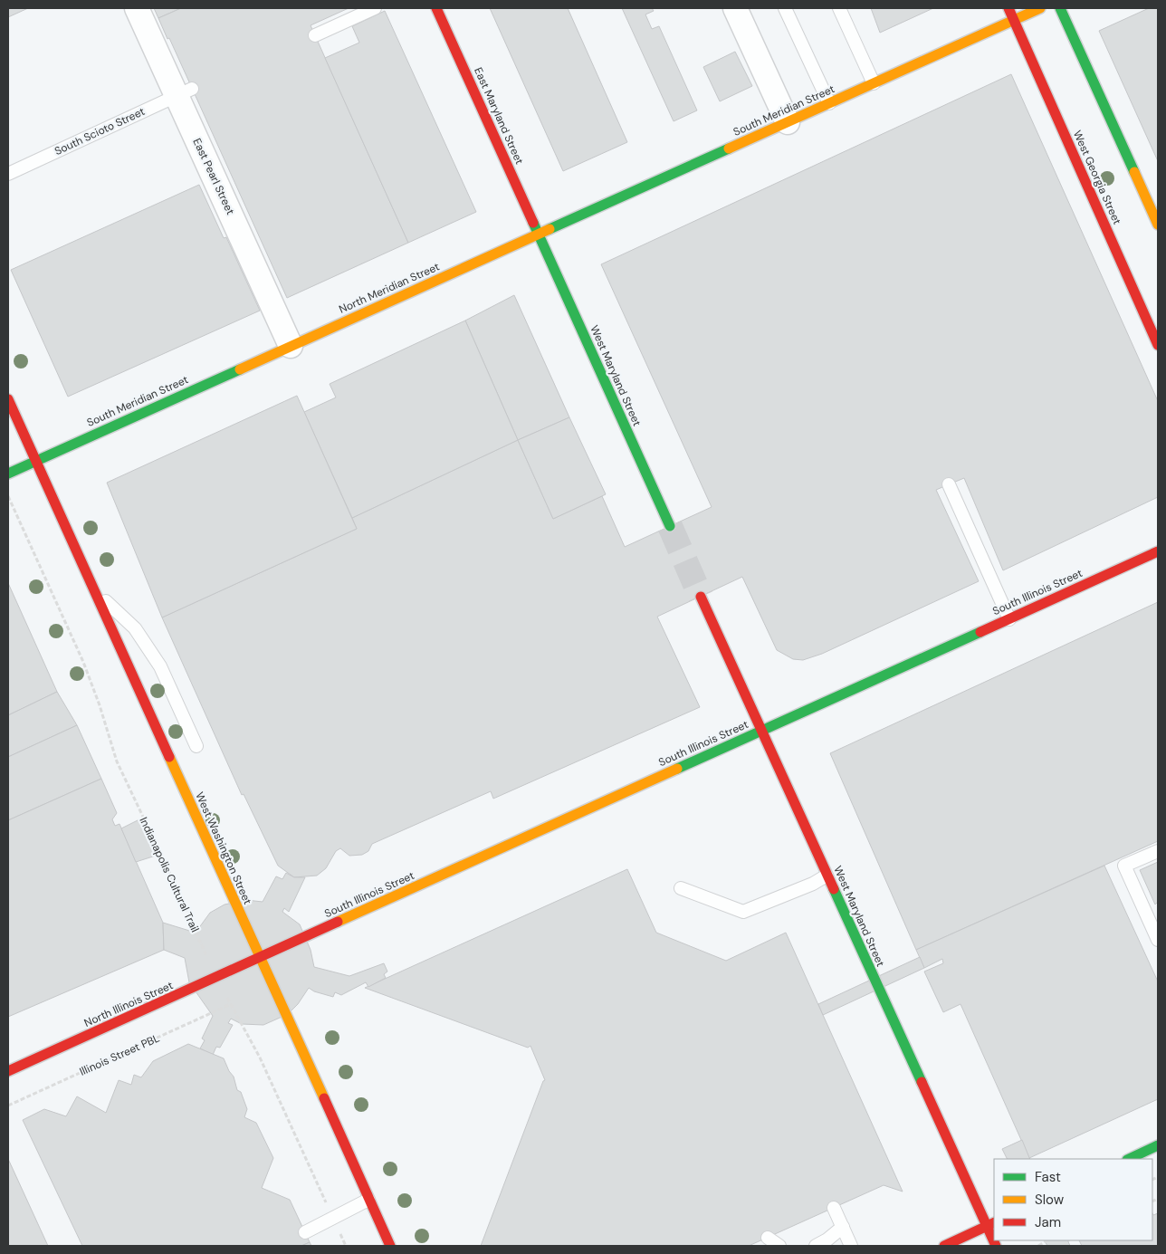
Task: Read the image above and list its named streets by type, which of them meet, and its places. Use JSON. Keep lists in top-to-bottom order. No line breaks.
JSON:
{"streets":{"main road":["South Meridian Street","East Maryland Street","West Georgia Street","North Meridian Street","West Maryland Street","South Illinois Street","West Washington Street","North Illinois Street"],"street":["East Pearl Street"],"lane":["South Scioto Street"],"path":["Indianapolis Cultural Trail","Illinois Street PBL"]},"crossings":[["South Meridian Street","East Maryland Street"],["South Meridian Street","West Georgia Street"],["South Meridian Street","North Meridian Street"],["South Meridian Street","West Maryland Street"],["South Meridian Street","West Washington Street"],["East Maryland Street","North Meridian Street"],["East Maryland Street","West Maryland Street"],["South Scioto Street","East Pearl Street"],["East Pearl Street","North Meridian Street"],["North Meridian Street","West Maryland Street"],["West Maryland Street","South Illinois Street"],["South Illinois Street","West Washington Street"],["South Illinois Street","North Illinois Street"],["West Washington Street","North Illinois Street"],["Indianapolis Cultural Trail","North Illinois Street"],["Indianapolis Cultural Trail","Illinois Street PBL"]],"legend":["Fast","Slow","Jam"]}
